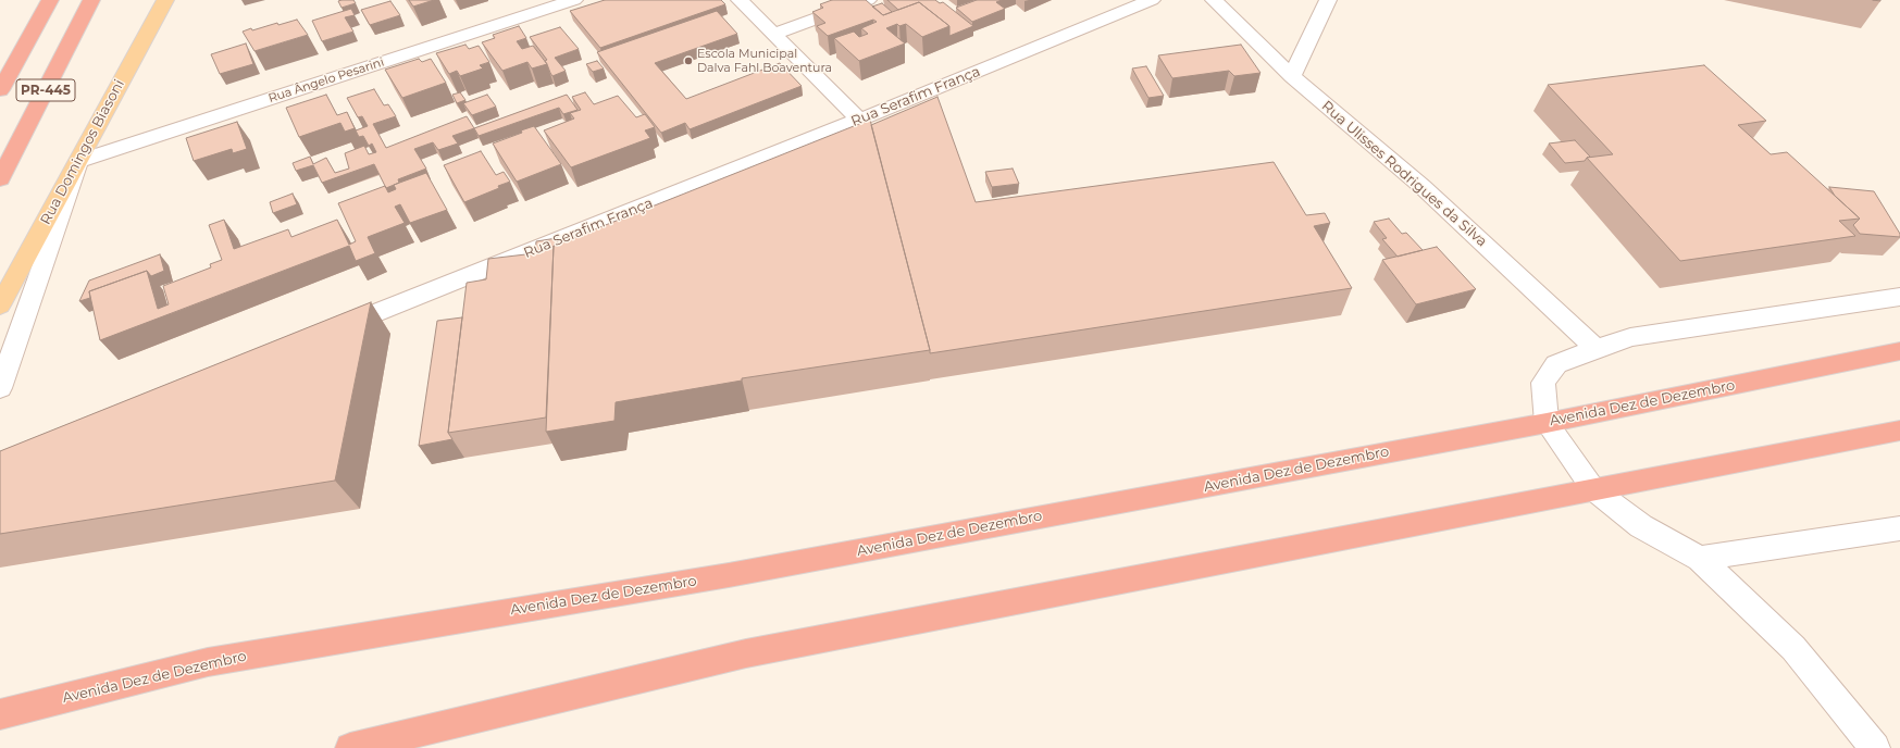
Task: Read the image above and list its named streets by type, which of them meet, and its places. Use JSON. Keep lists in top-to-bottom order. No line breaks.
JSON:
{"streets":{"highway":["PR-445","Avenida Dez de Dezembro"],"main road":["Rua Domingos Biasoni"],"street":["Rua Ângelo Pesarini","Rua Serafim França","Rua Ulisses Rodrigues da Silva"]},"crossings":[["Rua Ângelo Pesarini","Rua Domingos Biasoni"]],"places":["Escola Municipal Dalva Fahl Boaventura"]}
